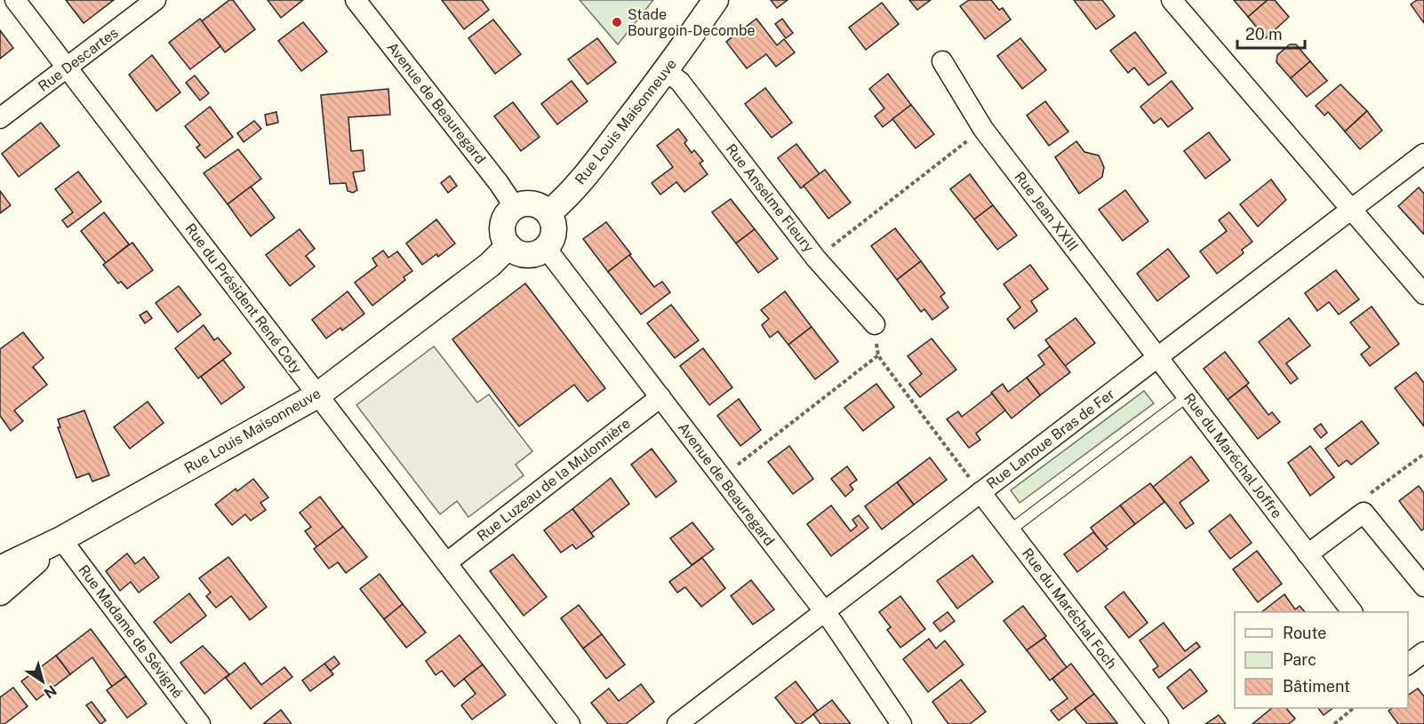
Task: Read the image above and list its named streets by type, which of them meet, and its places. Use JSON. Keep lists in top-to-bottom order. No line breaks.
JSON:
{"streets":{"street":["Rue Descartes","Avenue de Beauregard","Rue Louis Maisonneuve","Rue Anselme Fleury","Rue Jean XXIII","Rue du Président René Coty","Rue Lanoue Bras de Fer","Rue du Maréchal Joffre","Rue Luzeau de la Mulonnière","Rue du Maréchal Foch","Rue Madame de Sévigné"]},"crossings":[["Rue Descartes","Rue du Président René Coty"],["Avenue de Beauregard","Rue Louis Maisonneuve"],["Avenue de Beauregard","Rue Lanoue Bras de Fer"],["Avenue de Beauregard","Rue Luzeau de la Mulonnière"],["Rue Louis Maisonneuve","Rue Anselme Fleury"],["Rue Louis Maisonneuve","Rue du Président René Coty"],["Rue Louis Maisonneuve","Rue Madame de Sévigné"],["Rue Jean XXIII","Rue Lanoue Bras de Fer"],["Rue Jean XXIII","Rue du Maréchal Joffre"],["Rue du Président René Coty","Rue Luzeau de la Mulonnière"],["Rue Lanoue Bras de Fer","Rue du Maréchal Joffre"],["Rue Lanoue Bras de Fer","Rue du Maréchal Foch"]],"places":["Stade Bourgoin-Decombe"],"legend":["Route","Parc","Bâtiment"],"scale_bar":"20 m","north":"bottom right"}
